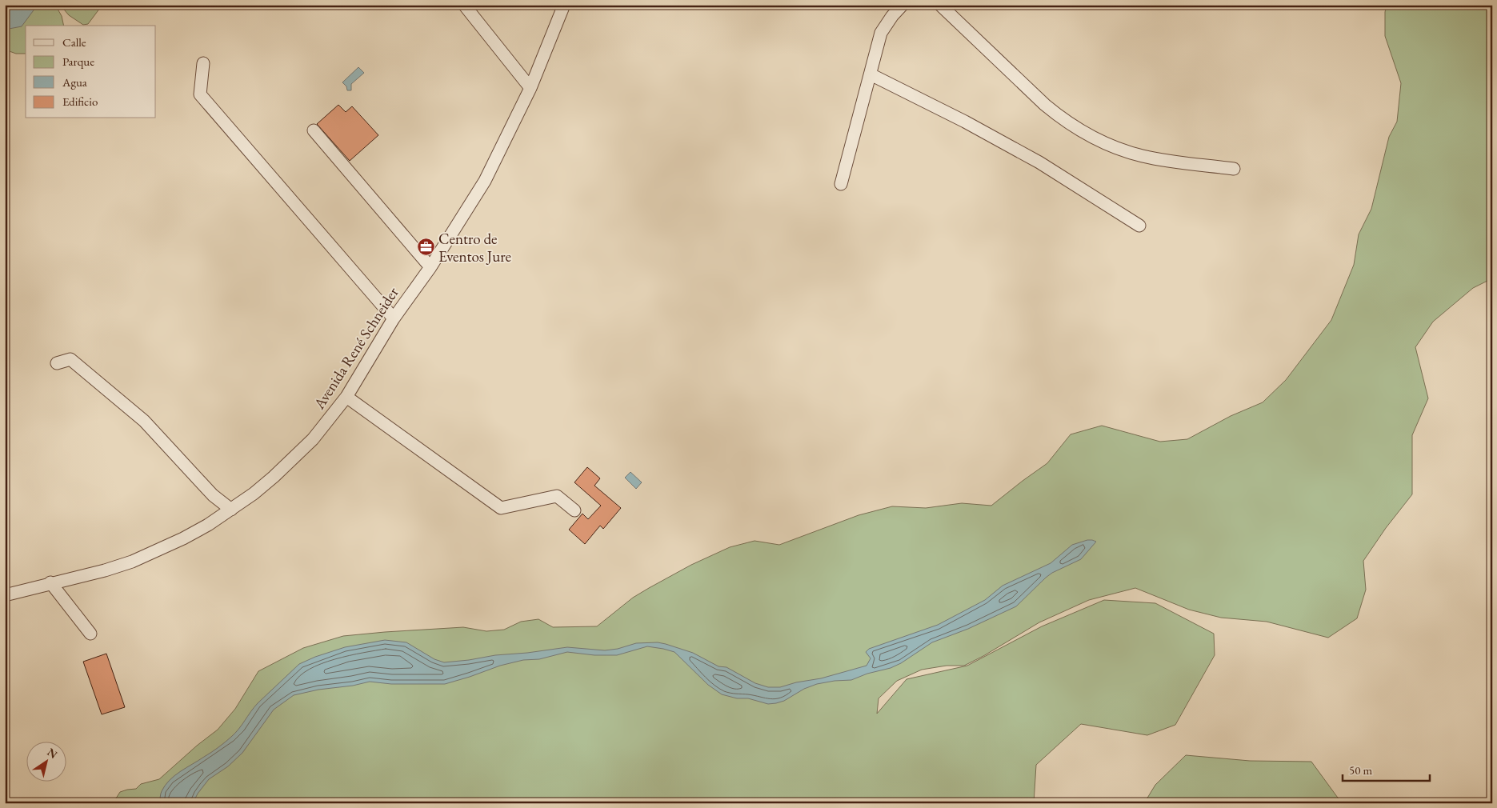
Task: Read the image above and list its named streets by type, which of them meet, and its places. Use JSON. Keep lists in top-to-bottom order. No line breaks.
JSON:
{"streets":{"street":["Avenida René Schneider"]},"places":{"office":["Centro de Eventos Jure"]},"legend":["Calle","Parque","Agua","Edificio"],"scale_bar":"50 m","north":"top right"}
